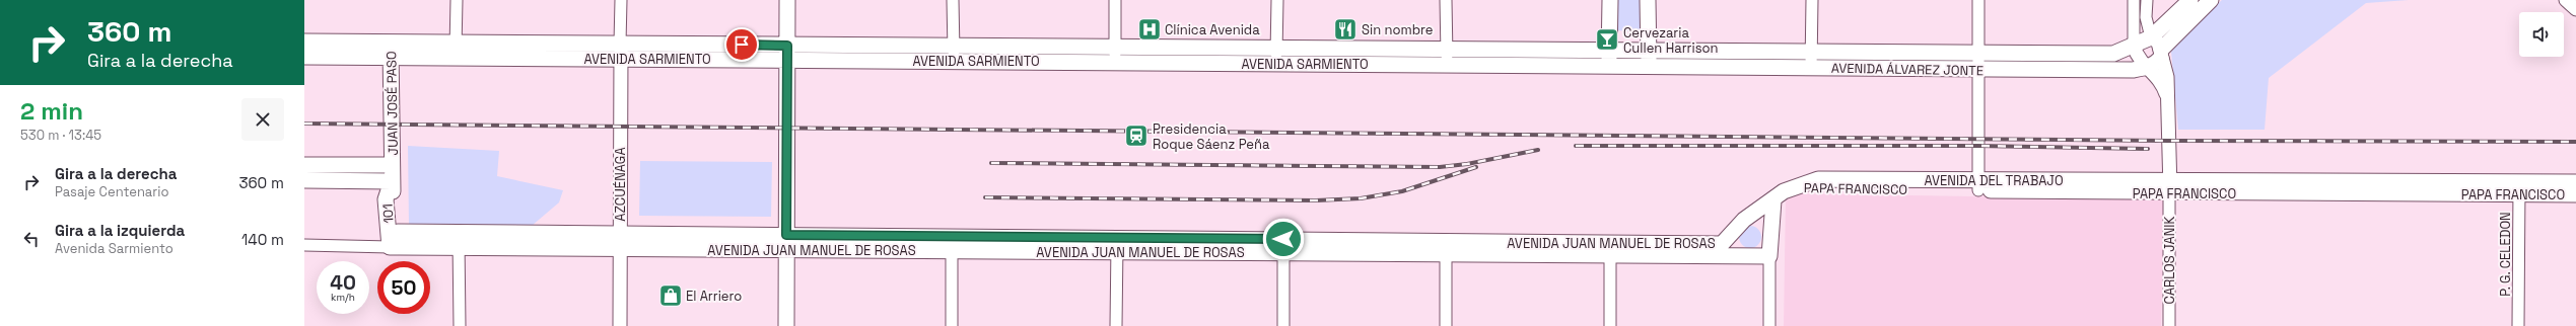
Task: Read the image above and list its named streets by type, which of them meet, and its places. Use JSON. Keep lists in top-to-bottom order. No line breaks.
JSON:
{"streets":{"main road":["AVENIDA SARMIENTO","AVENIDA ÁLVAREZ JONTE","JUAN JOSÉ PASO","AVENIDA DEL TRABAJO","PAPA FRANCISCO","101","AVENIDA JUAN MANUEL DE ROSAS"],"street":["AZCUÉNAGA","P. G. CELEDON","CARLOS JANIK"]},"crossings":[["AVENIDA SARMIENTO","AVENIDA ÁLVAREZ JONTE"],["AVENIDA SARMIENTO","JUAN JOSÉ PASO"],["AVENIDA SARMIENTO","AZCUÉNAGA"],["AVENIDA ÁLVAREZ JONTE","CARLOS JANIK"],["AVENIDA DEL TRABAJO","PAPA FRANCISCO"],["AVENIDA DEL TRABAJO","AVENIDA JUAN MANUEL DE ROSAS"],["AVENIDA DEL TRABAJO","CARLOS JANIK"],["AZCUÉNAGA","AVENIDA JUAN MANUEL DE ROSAS"],["PAPA FRANCISCO","P. G. CELEDON"],["PAPA FRANCISCO","CARLOS JANIK"],["101","AVENIDA JUAN MANUEL DE ROSAS"]],"places":{"hospital":["Clínica Avenida"],"restaurant":["Sin nombre"],"bar":["Cervezaria Cullen Harrison"],"station":["Presidencia Roque Sáenz Peña"],"shop":["El Arriero"]},"page":{"turn":["360 m","Gira a la derecha"],"heading":["2 min","530 m · 13:45"],"list":[{"name":"Gira a la derecha","note":"Pasaje Centenario","value":"360 m"},{"name":"Gira a la izquierda","note":"Avenida Sarmiento","value":"140 m"}],"speed":"40 km/h","limit":"50"}}
